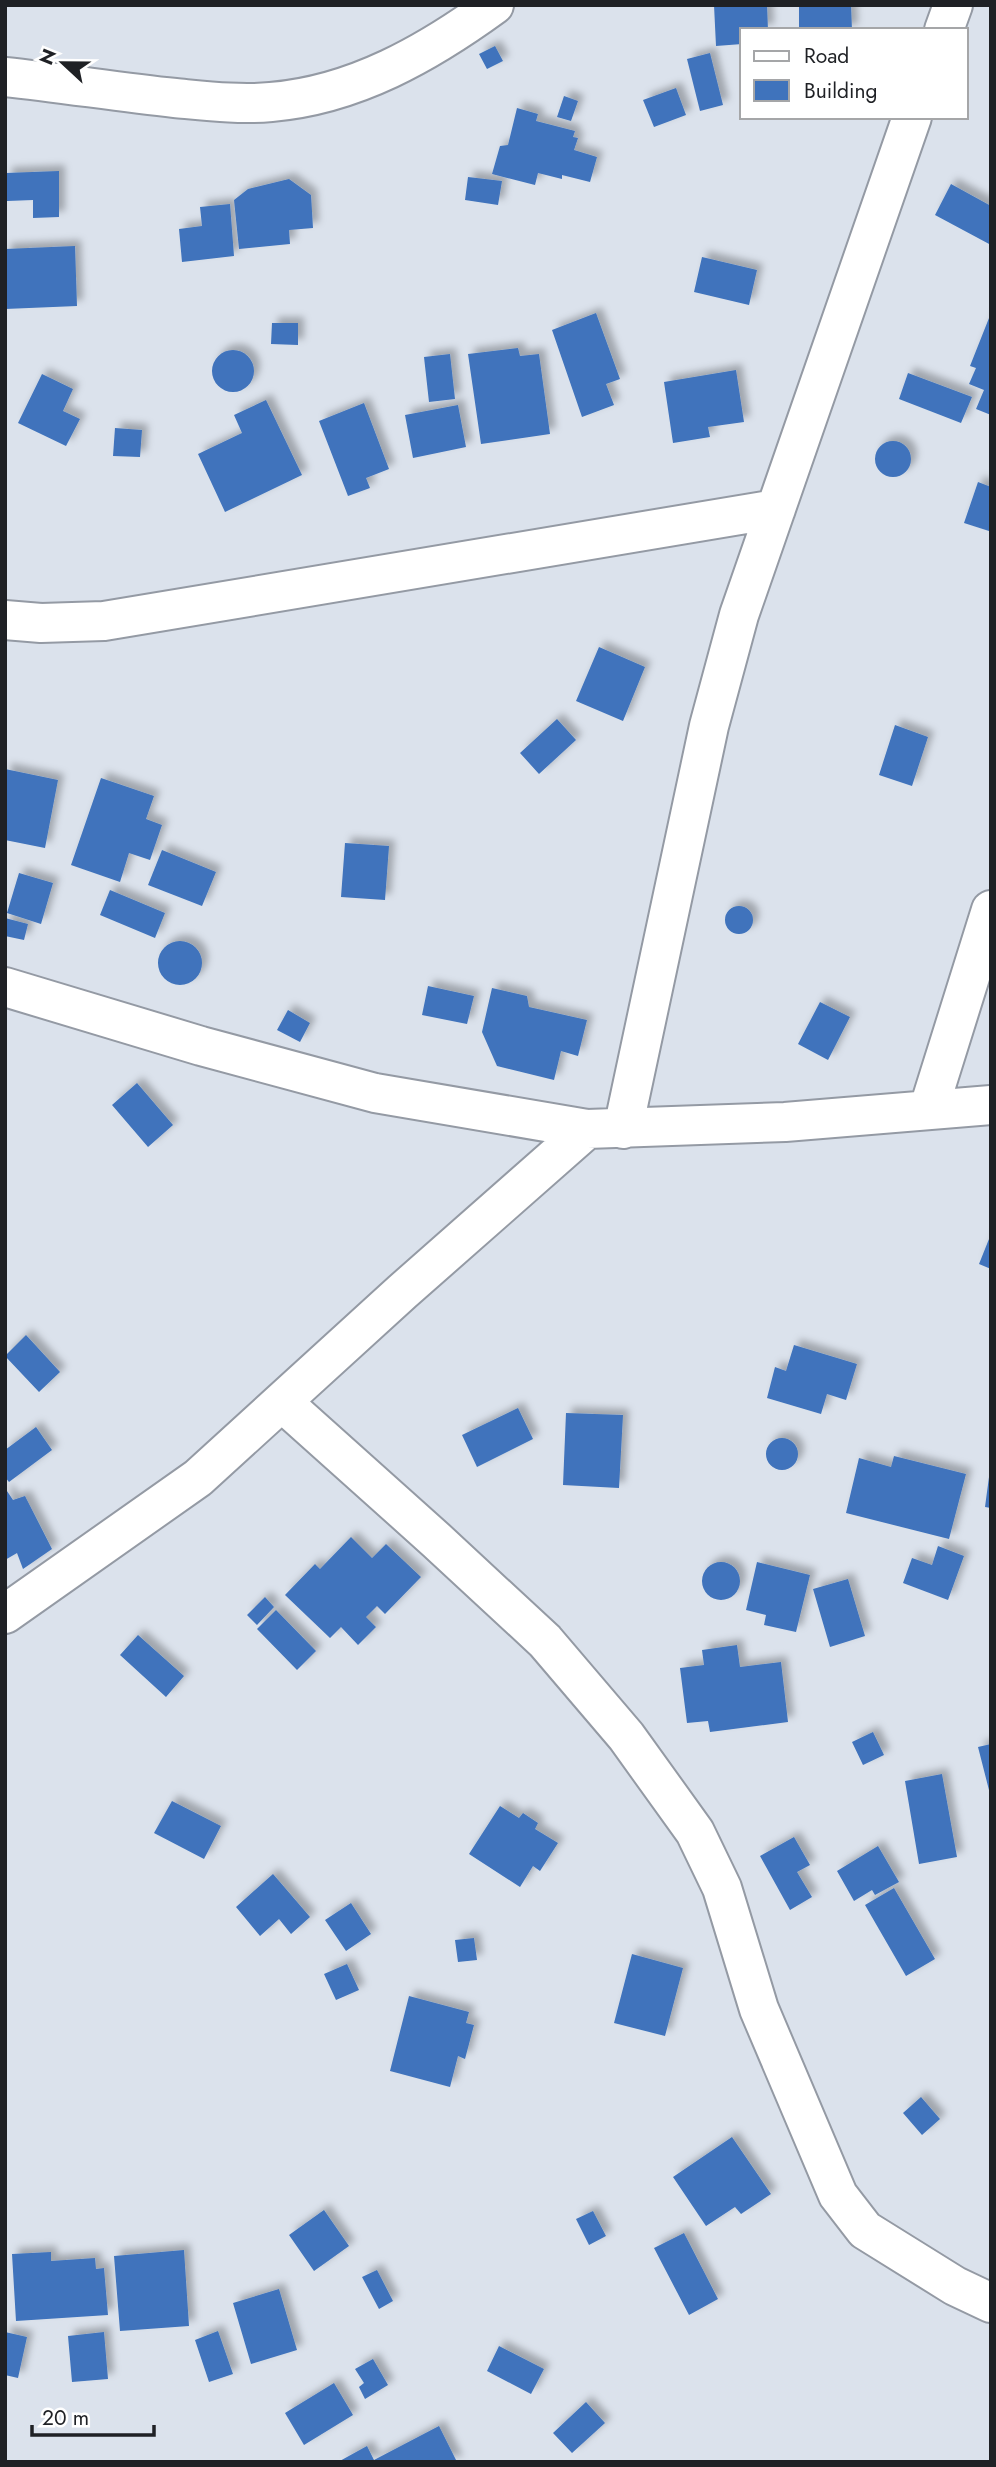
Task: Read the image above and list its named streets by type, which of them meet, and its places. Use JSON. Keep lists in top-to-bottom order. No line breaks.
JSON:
{"legend":["Road","Building"],"scale_bar":"20 m","north":"left"}
